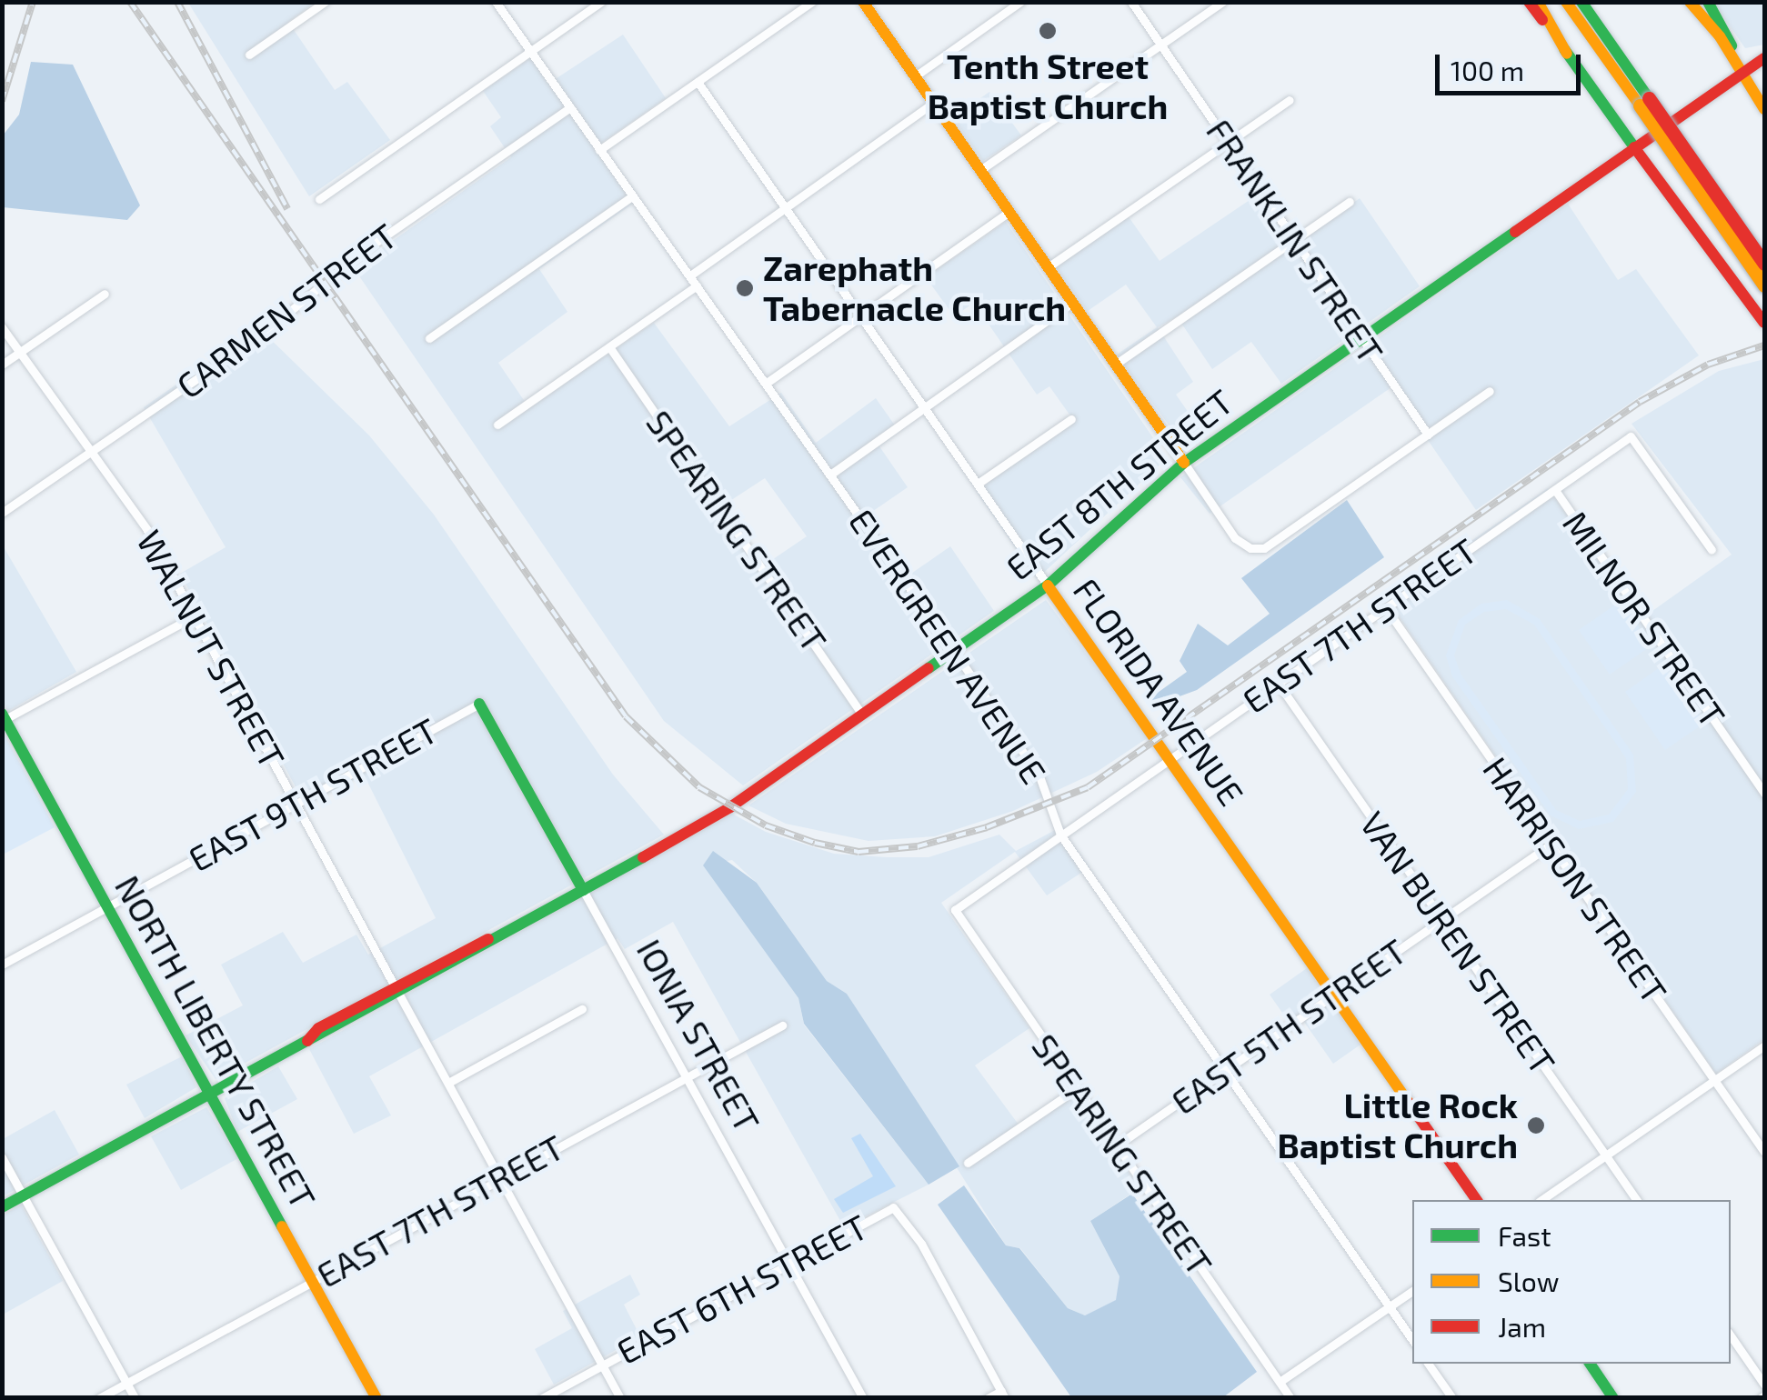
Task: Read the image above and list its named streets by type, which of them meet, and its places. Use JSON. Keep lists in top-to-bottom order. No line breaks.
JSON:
{"streets":{"main road":["EAST 8TH STREET","FLORIDA AVENUE","IONIA STREET","NORTH LIBERTY STREET"],"street":["FRANKLIN STREET","CARMEN STREET","SPEARING STREET","MILNOR STREET","EAST 7TH STREET","EVERGREEN AVENUE","WALNUT STREET","EAST 9TH STREET","HARRISON STREET","VAN BUREN STREET","EAST 5TH STREET","EAST 6TH STREET"]},"crossings":[["FRANKLIN STREET","EAST 8TH STREET"],["CARMEN STREET","EVERGREEN AVENUE"],["CARMEN STREET","WALNUT STREET"],["EAST 8TH STREET","SPEARING STREET"],["EAST 8TH STREET","EVERGREEN AVENUE"],["EAST 8TH STREET","WALNUT STREET"],["EAST 8TH STREET","FLORIDA AVENUE"],["EAST 8TH STREET","IONIA STREET"],["EAST 8TH STREET","NORTH LIBERTY STREET"],["SPEARING STREET","EAST 7TH STREET"],["SPEARING STREET","EAST 5TH STREET"],["MILNOR STREET","EAST 7TH STREET"],["EAST 7TH STREET","EVERGREEN AVENUE"],["EAST 7TH STREET","WALNUT STREET"],["EAST 7TH STREET","FLORIDA AVENUE"],["EAST 7TH STREET","HARRISON STREET"],["EAST 7TH STREET","VAN BUREN STREET"],["EAST 7TH STREET","IONIA STREET"],["EAST 7TH STREET","NORTH LIBERTY STREET"],["EVERGREEN AVENUE","EAST 5TH STREET"],["WALNUT STREET","EAST 9TH STREET"],["WALNUT STREET","EAST 6TH STREET"],["FLORIDA AVENUE","EAST 5TH STREET"],["EAST 9TH STREET","IONIA STREET"],["EAST 9TH STREET","NORTH LIBERTY STREET"],["HARRISON STREET","EAST 5TH STREET"],["VAN BUREN STREET","EAST 5TH STREET"],["IONIA STREET","EAST 6TH STREET"]],"places":["Tenth Street Baptist Church","Zarephath Tabernacle Church","Little Rock Baptist Church"],"legend":["Fast","Slow","Jam"],"scale_bar":"100 m"}
